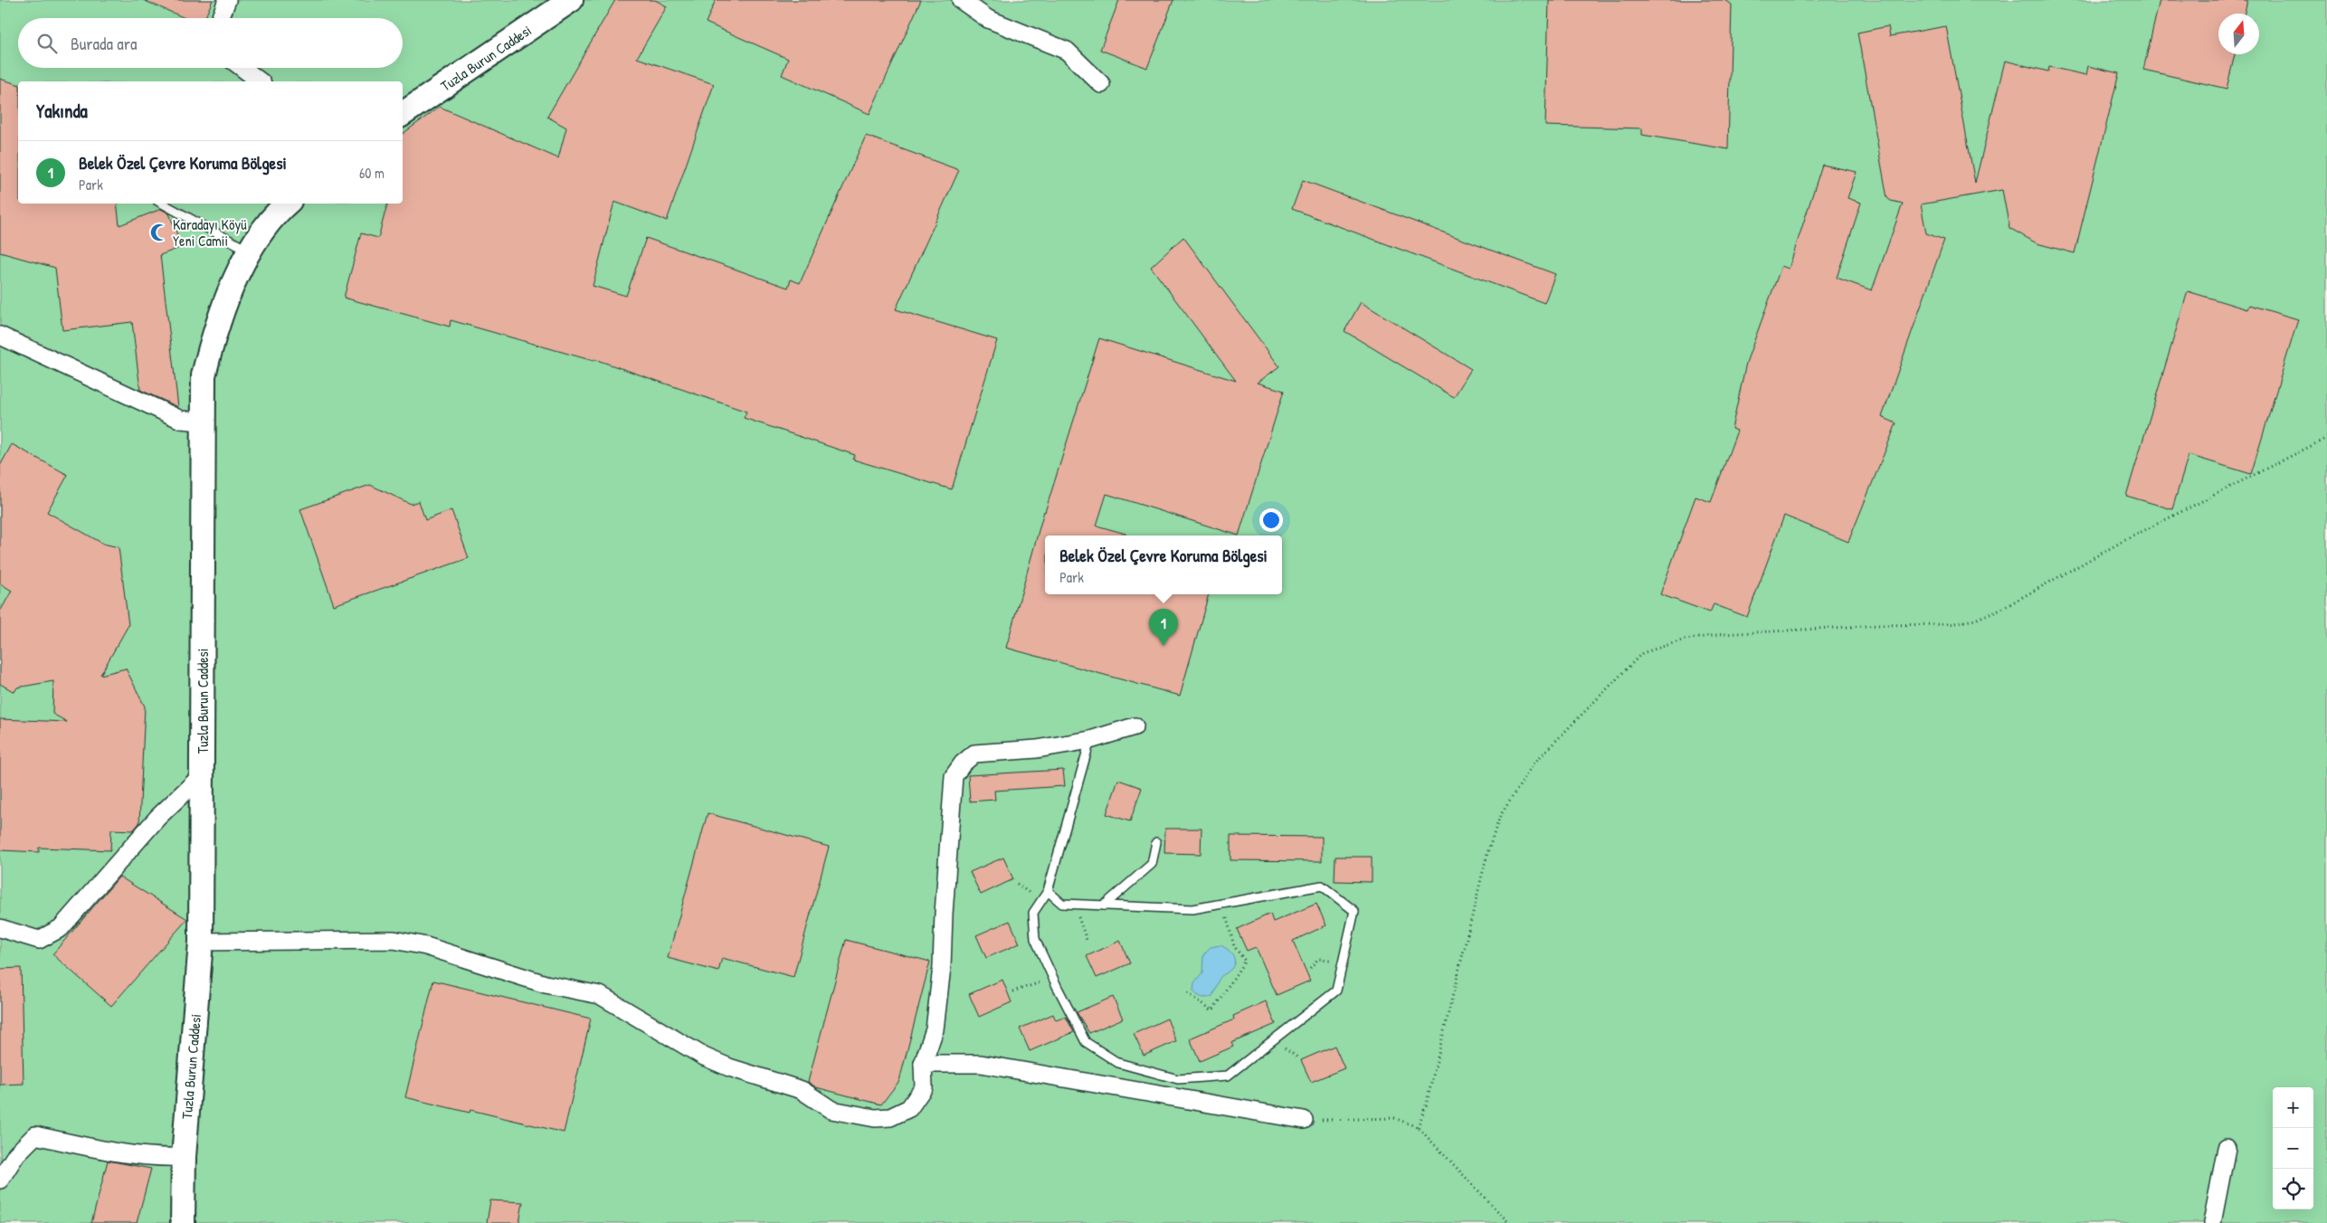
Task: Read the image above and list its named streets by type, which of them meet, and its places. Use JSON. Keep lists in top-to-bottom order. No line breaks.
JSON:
{"streets":{"main road":["Tuzla Burun Caddesi"]},"places":{"mosque":["Karadayı Köyü Yeni Camii"]},"north":"top","page":{"search":"Burada ara","heading":"Yakında","list":[{"mark":"1","name":"Belek Özel Çevre Koruma Bölgesi","note":"Park","value":"60 m"}],"popup":["Belek Özel Çevre Koruma Bölgesi","Park"],"pins":"1","map_buttons":["+","−"]}}
